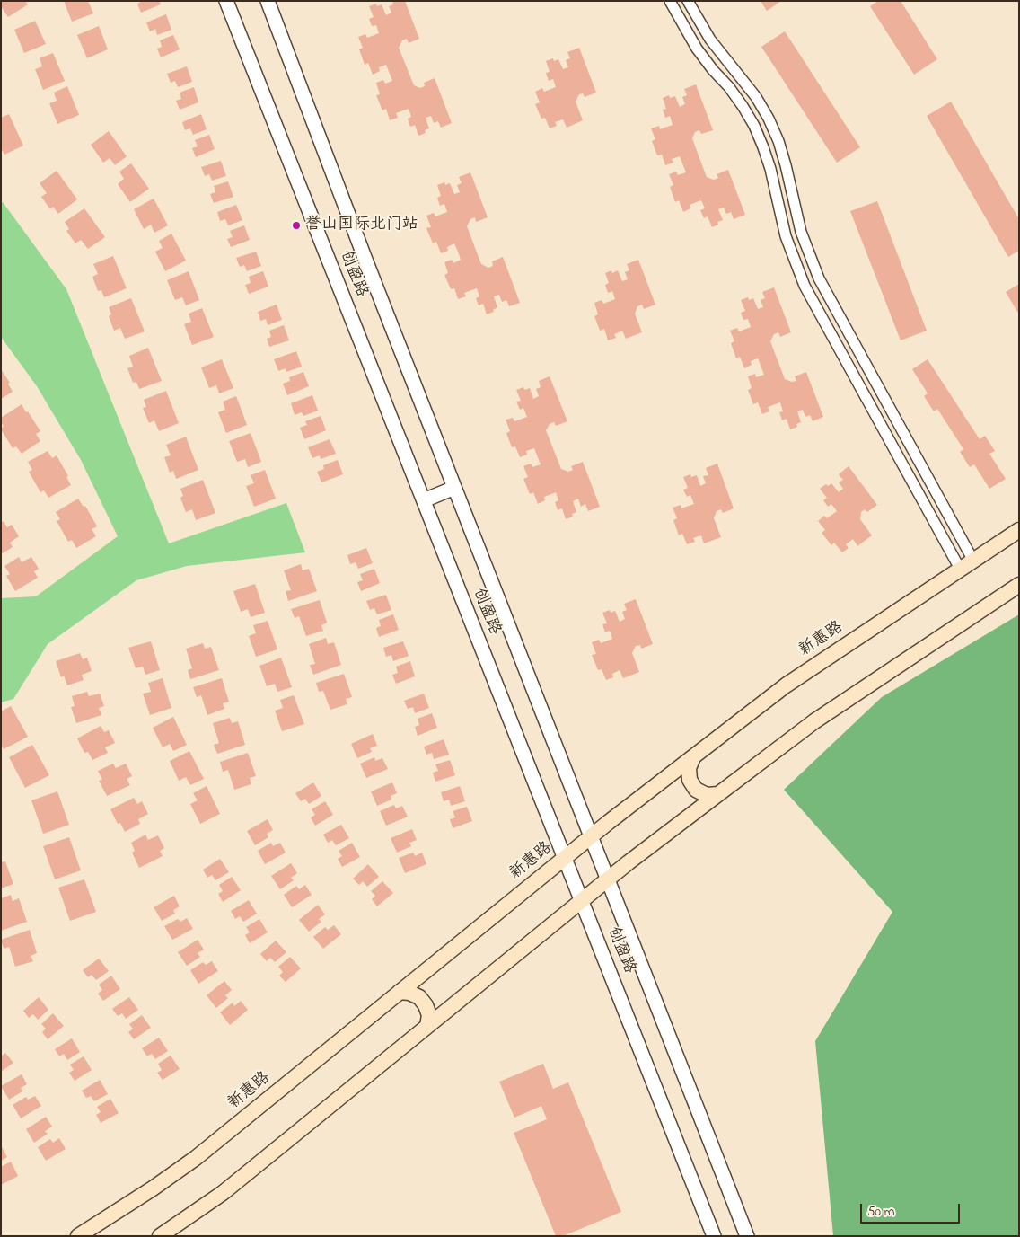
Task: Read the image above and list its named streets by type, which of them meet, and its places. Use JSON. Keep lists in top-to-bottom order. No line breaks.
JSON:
{"streets":{"main road":["新惠路"],"street":["创盈路"]},"crossings":[["创盈路","新惠路"]],"places":["誉山国际北门站"],"scale_bar":"50 m"}
